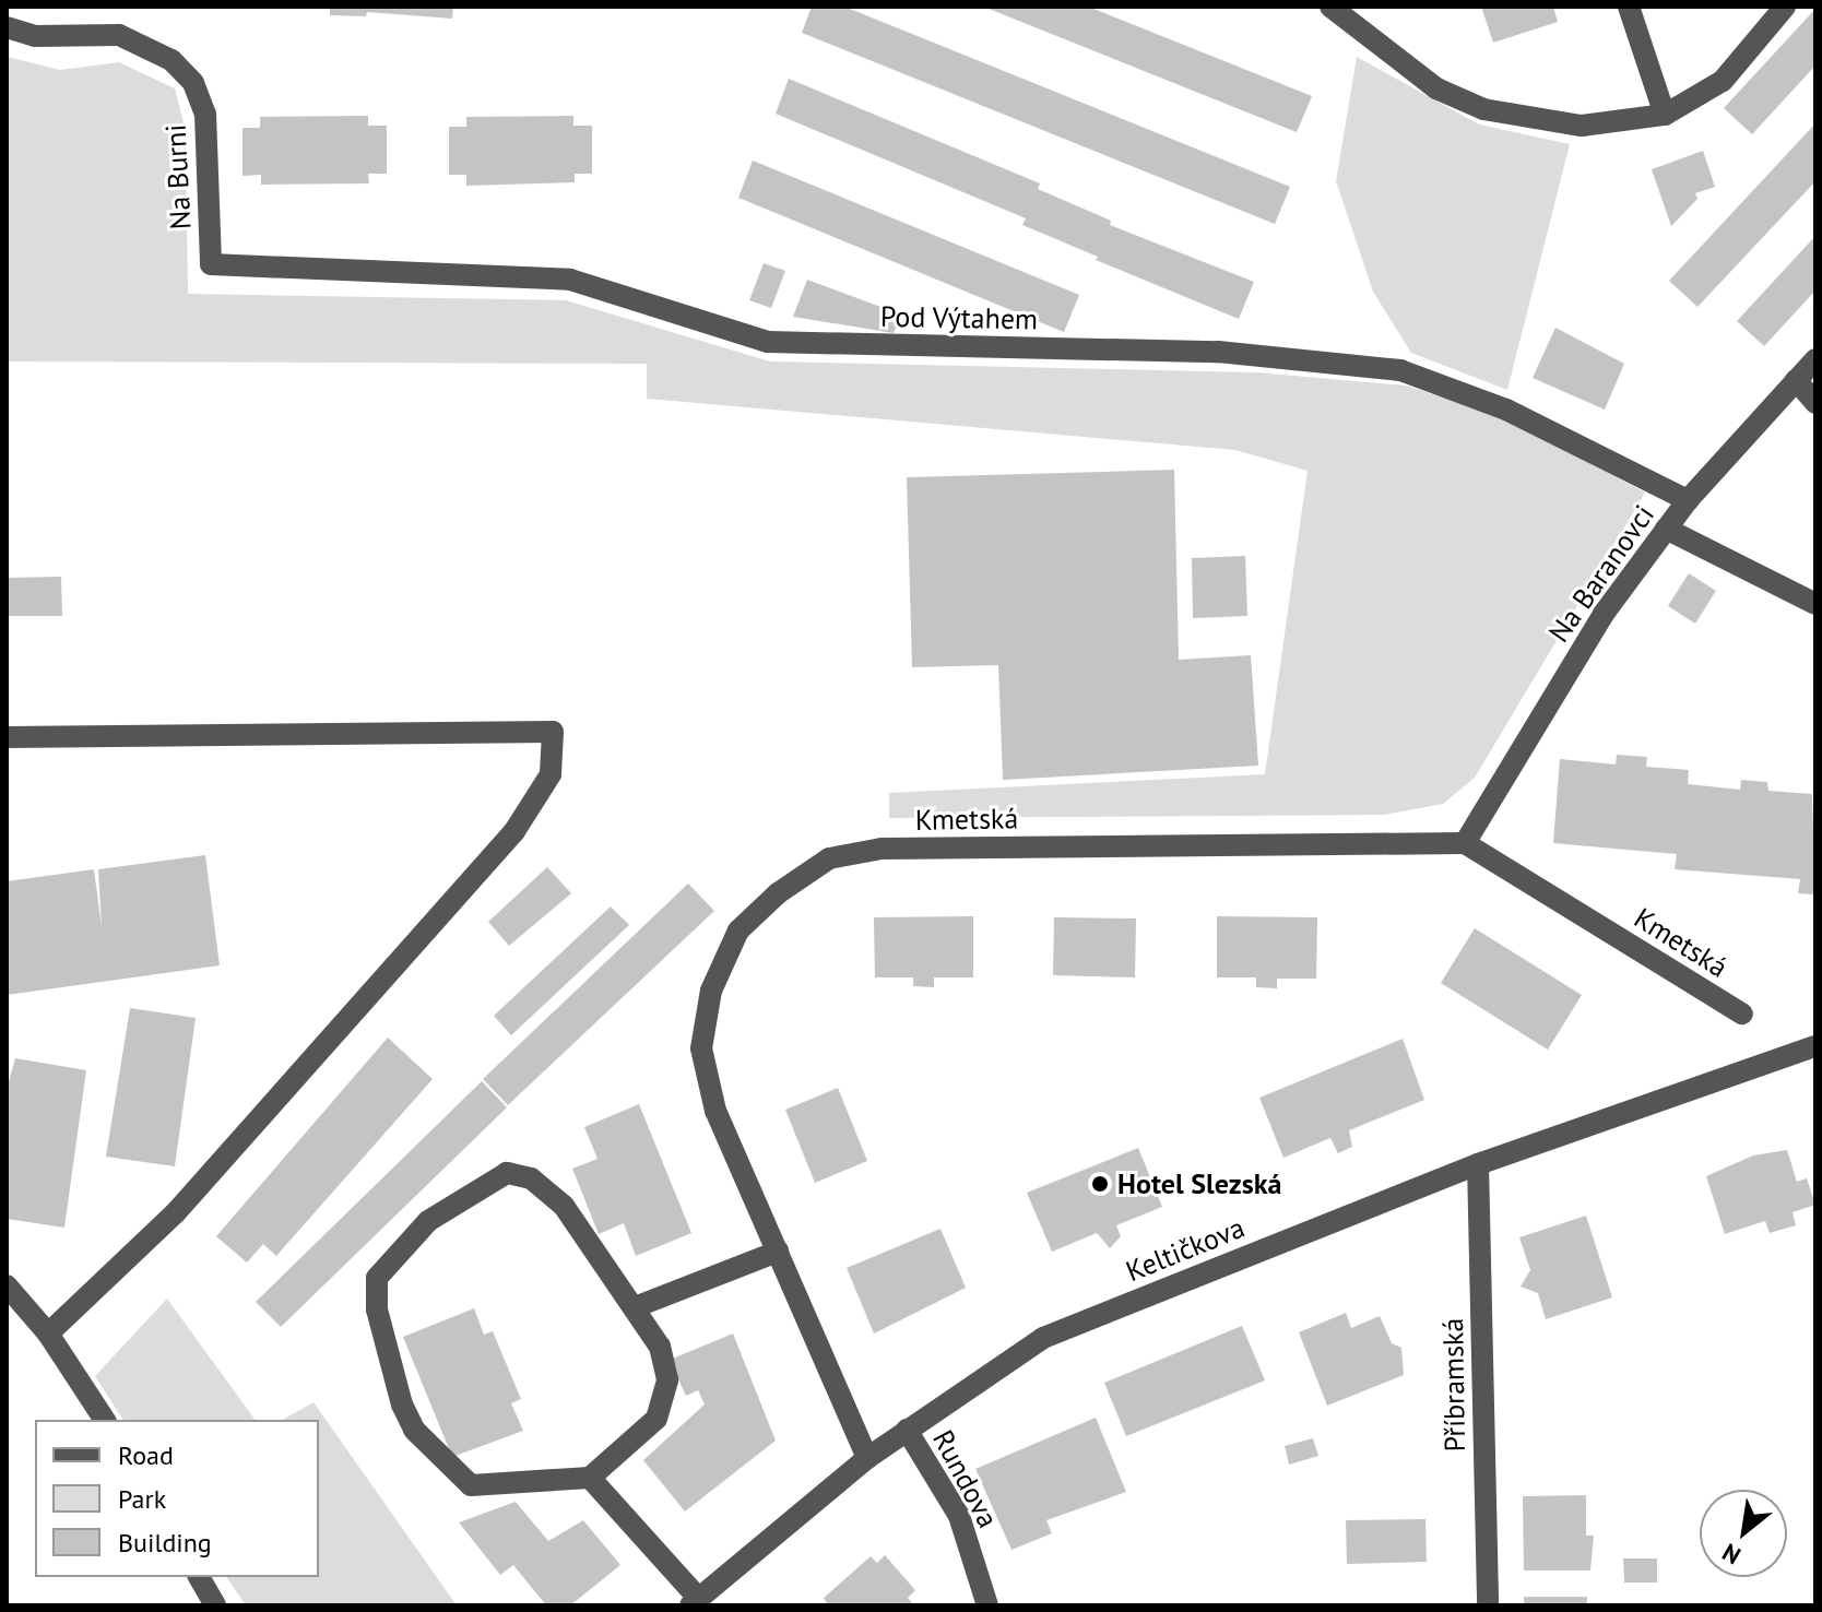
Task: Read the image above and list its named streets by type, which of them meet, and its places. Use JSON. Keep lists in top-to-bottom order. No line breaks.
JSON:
{"streets":{"street":["Na Burni","Pod Výtahem","Na Baranovci","Kmetská","Keltičkova","Příbramská","Rundova"]},"crossings":[["Na Burni","Pod Výtahem"],["Pod Výtahem","Na Baranovci"],["Na Baranovci","Kmetská"],["Kmetská","Keltičkova"],["Keltičkova","Příbramská"],["Keltičkova","Rundova"]],"places":["Hotel Slezská"],"legend":["Road","Park","Building"],"north":"bottom left"}
